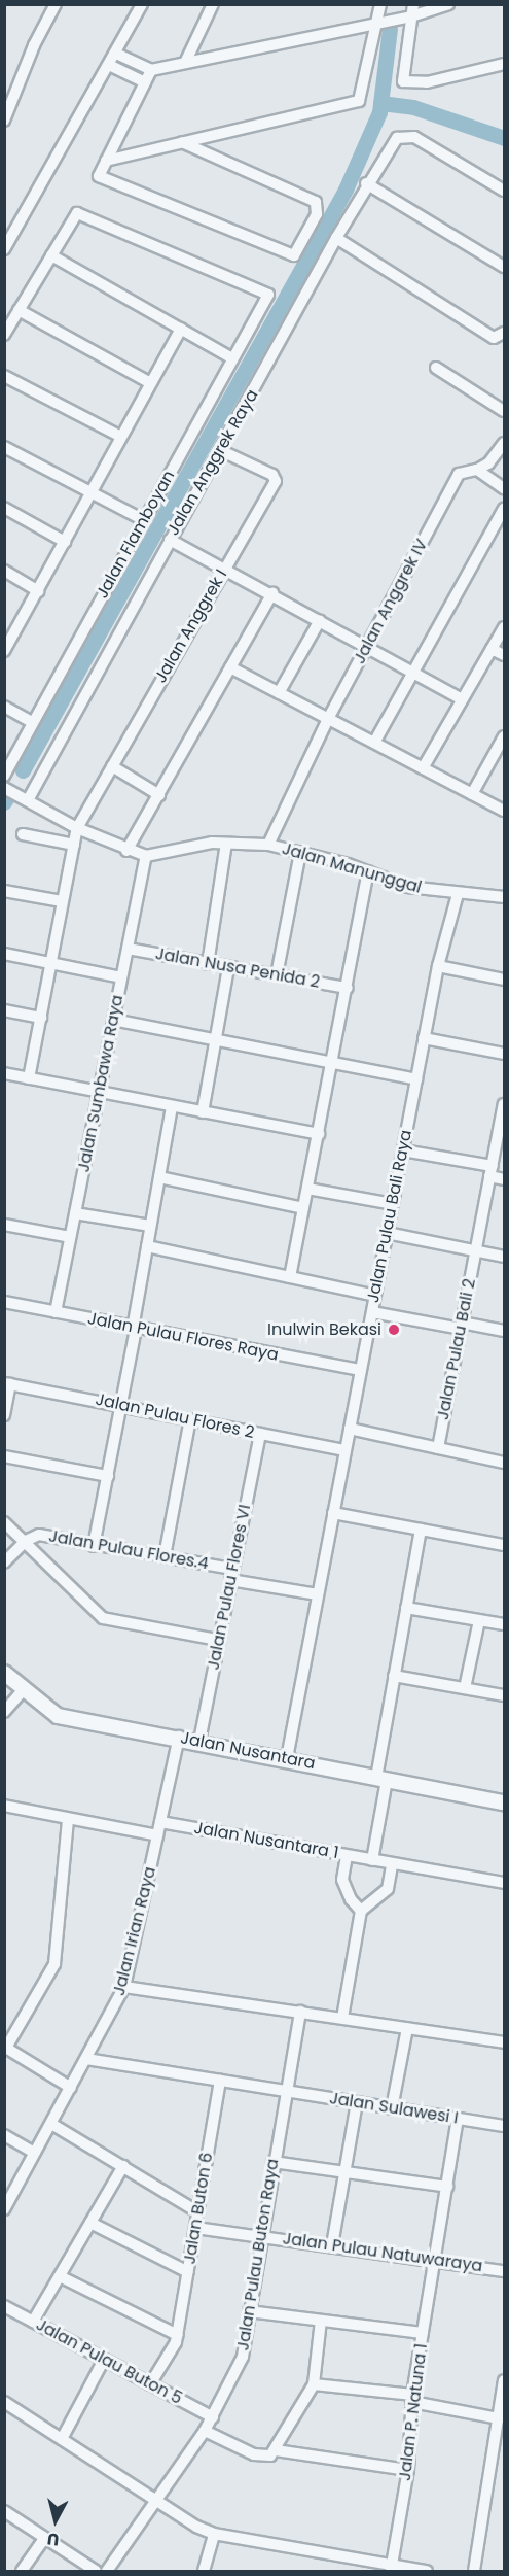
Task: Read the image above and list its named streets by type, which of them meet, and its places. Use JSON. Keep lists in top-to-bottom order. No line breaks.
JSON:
{"streets":{"street":["Jalan Anggrek Raya","Jalan Flamboyan","Jalan Anggrek IV","Jalan Anggrek I","Jalan Manunggal","Jalan Nusa Penida 2","Jalan Sumbawa Raya","Jalan Pulau Bali Raya","Jalan Pulau Flores Raya","Jalan Pulau Bali 2","Jalan Pulau Flores 2","Jalan Pulau Flores.4","Jalan Pulau Flores VI","Jalan Nusantara","Jalan Nusantara 1","Jalan Irian Raya","Jalan Sulawesi I","Jalan Buton 6","Jalan Pulau Natuwaraya","Jalan Pulau Buton Raya","Jalan Pulau Buton 5","Jalan P. Natuna 1"]},"crossings":[["Jalan Anggrek Raya","Jalan Anggrek I"],["Jalan Anggrek Raya","Jalan Manunggal"],["Jalan Anggrek IV","Jalan Manunggal"],["Jalan Anggrek I","Jalan Manunggal"],["Jalan Manunggal","Jalan Sumbawa Raya"],["Jalan Manunggal","Jalan Pulau Bali Raya"],["Jalan Nusa Penida 2","Jalan Sumbawa Raya"],["Jalan Sumbawa Raya","Jalan Pulau Flores Raya"],["Jalan Pulau Bali Raya","Jalan Pulau Flores Raya"],["Jalan Pulau Bali Raya","Jalan Pulau Flores 2"],["Jalan Pulau Bali Raya","Jalan Pulau Flores.4"],["Jalan Pulau Bali Raya","Jalan Nusantara"],["Jalan Pulau Flores 2","Jalan Pulau Flores VI"],["Jalan Pulau Flores.4","Jalan Pulau Flores VI"],["Jalan Pulau Flores VI","Jalan Nusantara"],["Jalan Nusantara","Jalan Irian Raya"],["Jalan Nusantara 1","Jalan Irian Raya"],["Jalan Irian Raya","Jalan Sulawesi I"],["Jalan Sulawesi I","Jalan Buton 6"],["Jalan Sulawesi I","Jalan Pulau Buton Raya"],["Jalan Sulawesi I","Jalan P. Natuna 1"],["Jalan Buton 6","Jalan Pulau Natuwaraya"],["Jalan Buton 6","Jalan Pulau Buton 5"],["Jalan Pulau Natuwaraya","Jalan Pulau Buton Raya"],["Jalan Pulau Natuwaraya","Jalan P. Natuna 1"],["Jalan Pulau Buton Raya","Jalan Pulau Buton 5"]],"places":["Inulwin Bekasi"],"north":"bottom"}
